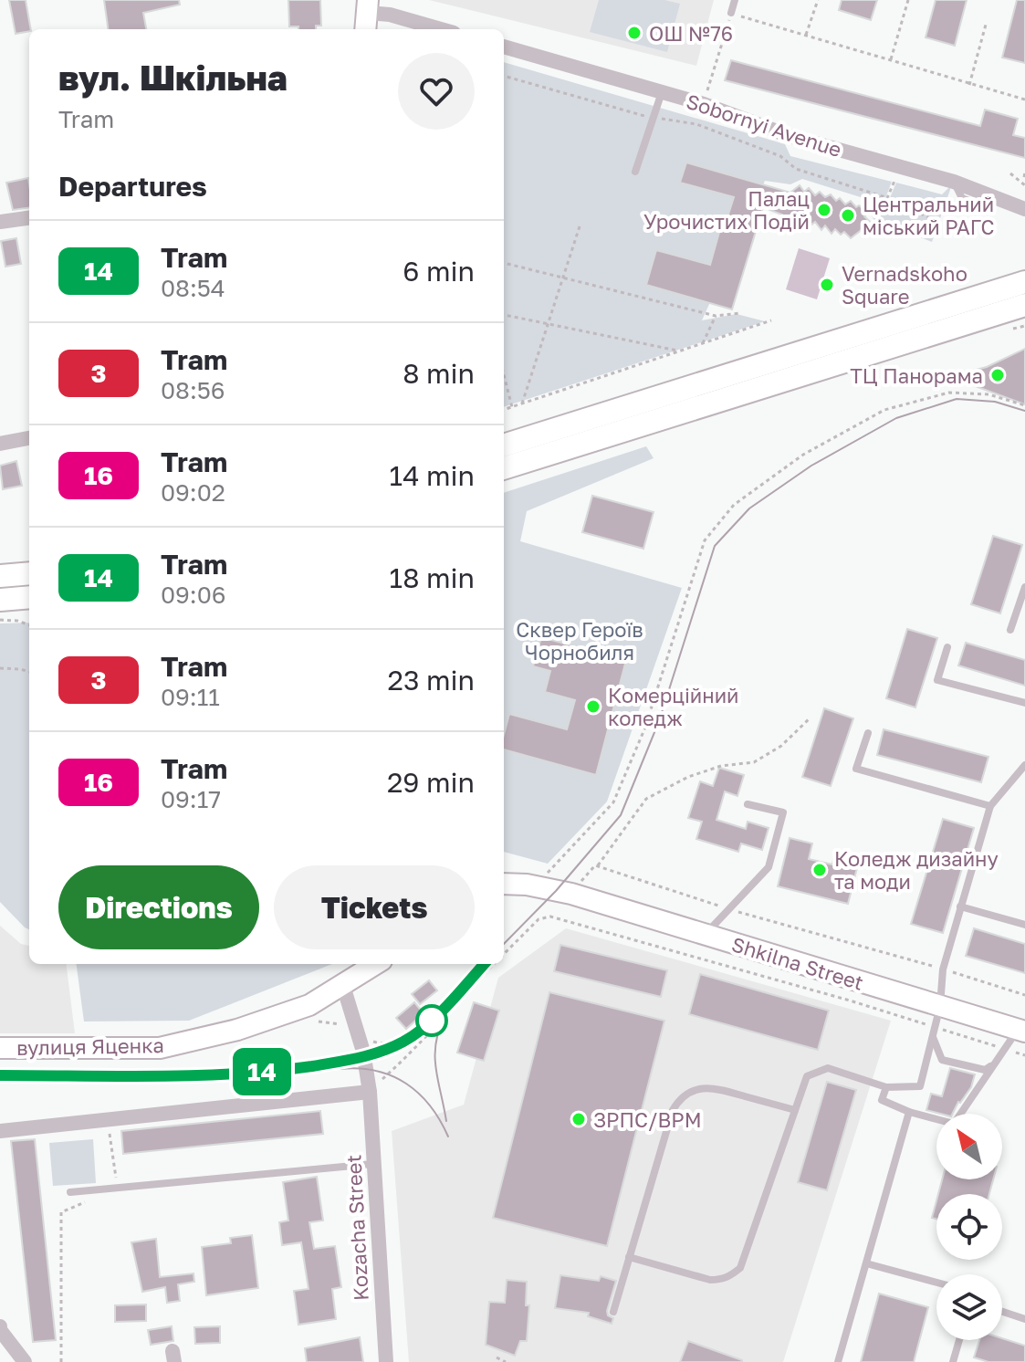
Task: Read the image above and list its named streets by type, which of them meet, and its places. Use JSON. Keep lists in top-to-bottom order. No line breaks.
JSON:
{"streets":{"main road":["Shkilna Street","вулиця Яценка"],"street":["Sobornyi Avenue","Kozacha Street"]},"crossings":[["вулиця Яценка","Kozacha Street"]],"parks":["Сквер Героїв Чорнобиля"],"places":["ОШ №76","Палац Урочистих Подій","Центральний міський РАГС","Vernadskoho Square","ТЦ Панорама","Комерційний коледж","Коледж дизайну та моди","ЗРПС/ВРМ"],"lines":["tram line 14"],"north":"top left","page":{"on_map":"14","heading":[["вул. Шкільна","Tram"],"Departures"],"list":[{"mark":"14","name":"Tram","note":"08:54","value":"6 min"},{"mark":"3","name":"Tram","note":"08:56","value":"8 min"},{"mark":"16","name":"Tram","note":"09:02","value":"14 min"},{"mark":"14","name":"Tram","note":"09:06","value":"18 min"},{"mark":"3","name":"Tram","note":"09:11","value":"23 min"},{"mark":"16","name":"Tram","note":"09:17","value":"29 min"}],"buttons":["Directions","Tickets"]}}
